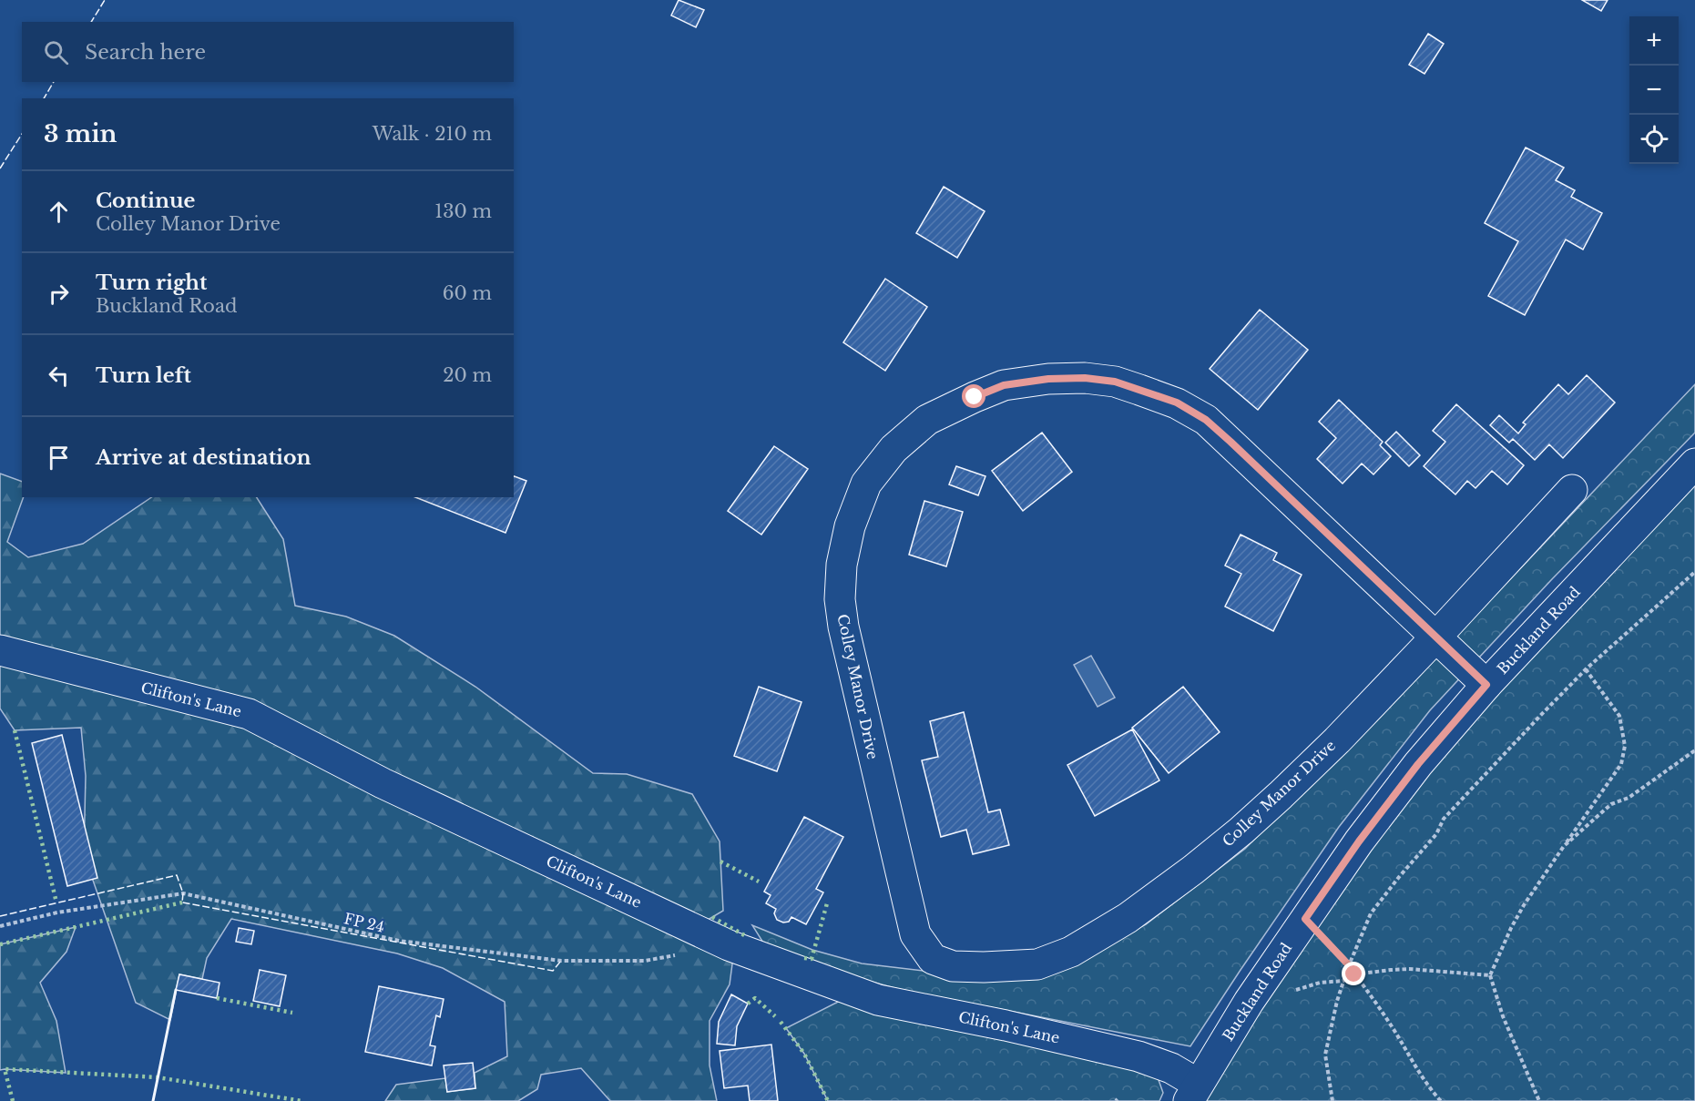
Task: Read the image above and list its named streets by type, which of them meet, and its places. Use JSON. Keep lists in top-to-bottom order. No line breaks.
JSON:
{"streets":{"street":["Buckland Road","Colley Manor Drive","Clifton's Lane"],"path":["FP 24"]},"crossings":[["Buckland Road","Colley Manor Drive"],["Buckland Road","Clifton's Lane"]],"page":{"map_buttons":["+","−"],"search":"Search here","heading":["3 min","Walk · 210 m"],"list":[["Continue","Colley Manor Drive","130 m"],["Turn right","Buckland Road","60 m"],["Turn left","20 m"],"Arrive at destination"]}}
